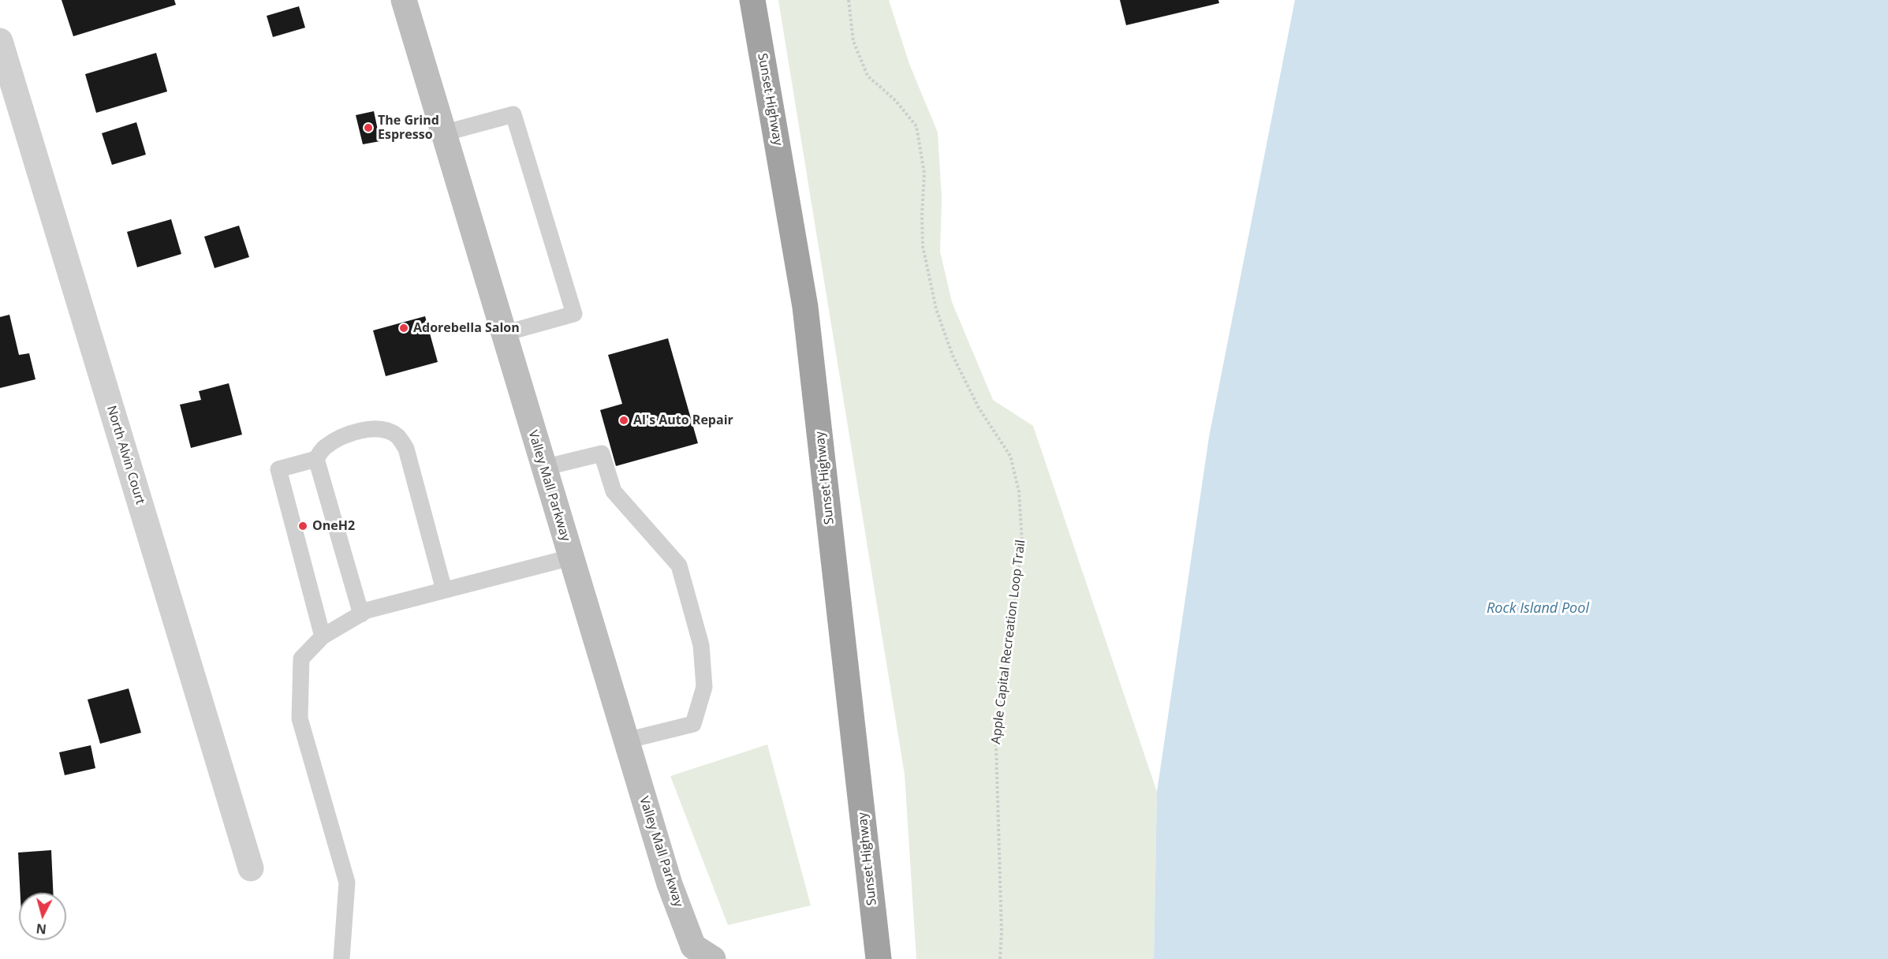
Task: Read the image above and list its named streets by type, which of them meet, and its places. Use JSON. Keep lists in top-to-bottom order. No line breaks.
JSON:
{"streets":{"highway":["Sunset Highway"],"main road":["Valley Mall Parkway"],"street":["North Alvin Court"],"path":["Apple Capital Recreation Loop Trail"]},"water":["Rock Island Pool"],"places":["The Grind Espresso","Adorebella Salon","Al's Auto Repair","OneH2"],"north":"bottom"}
